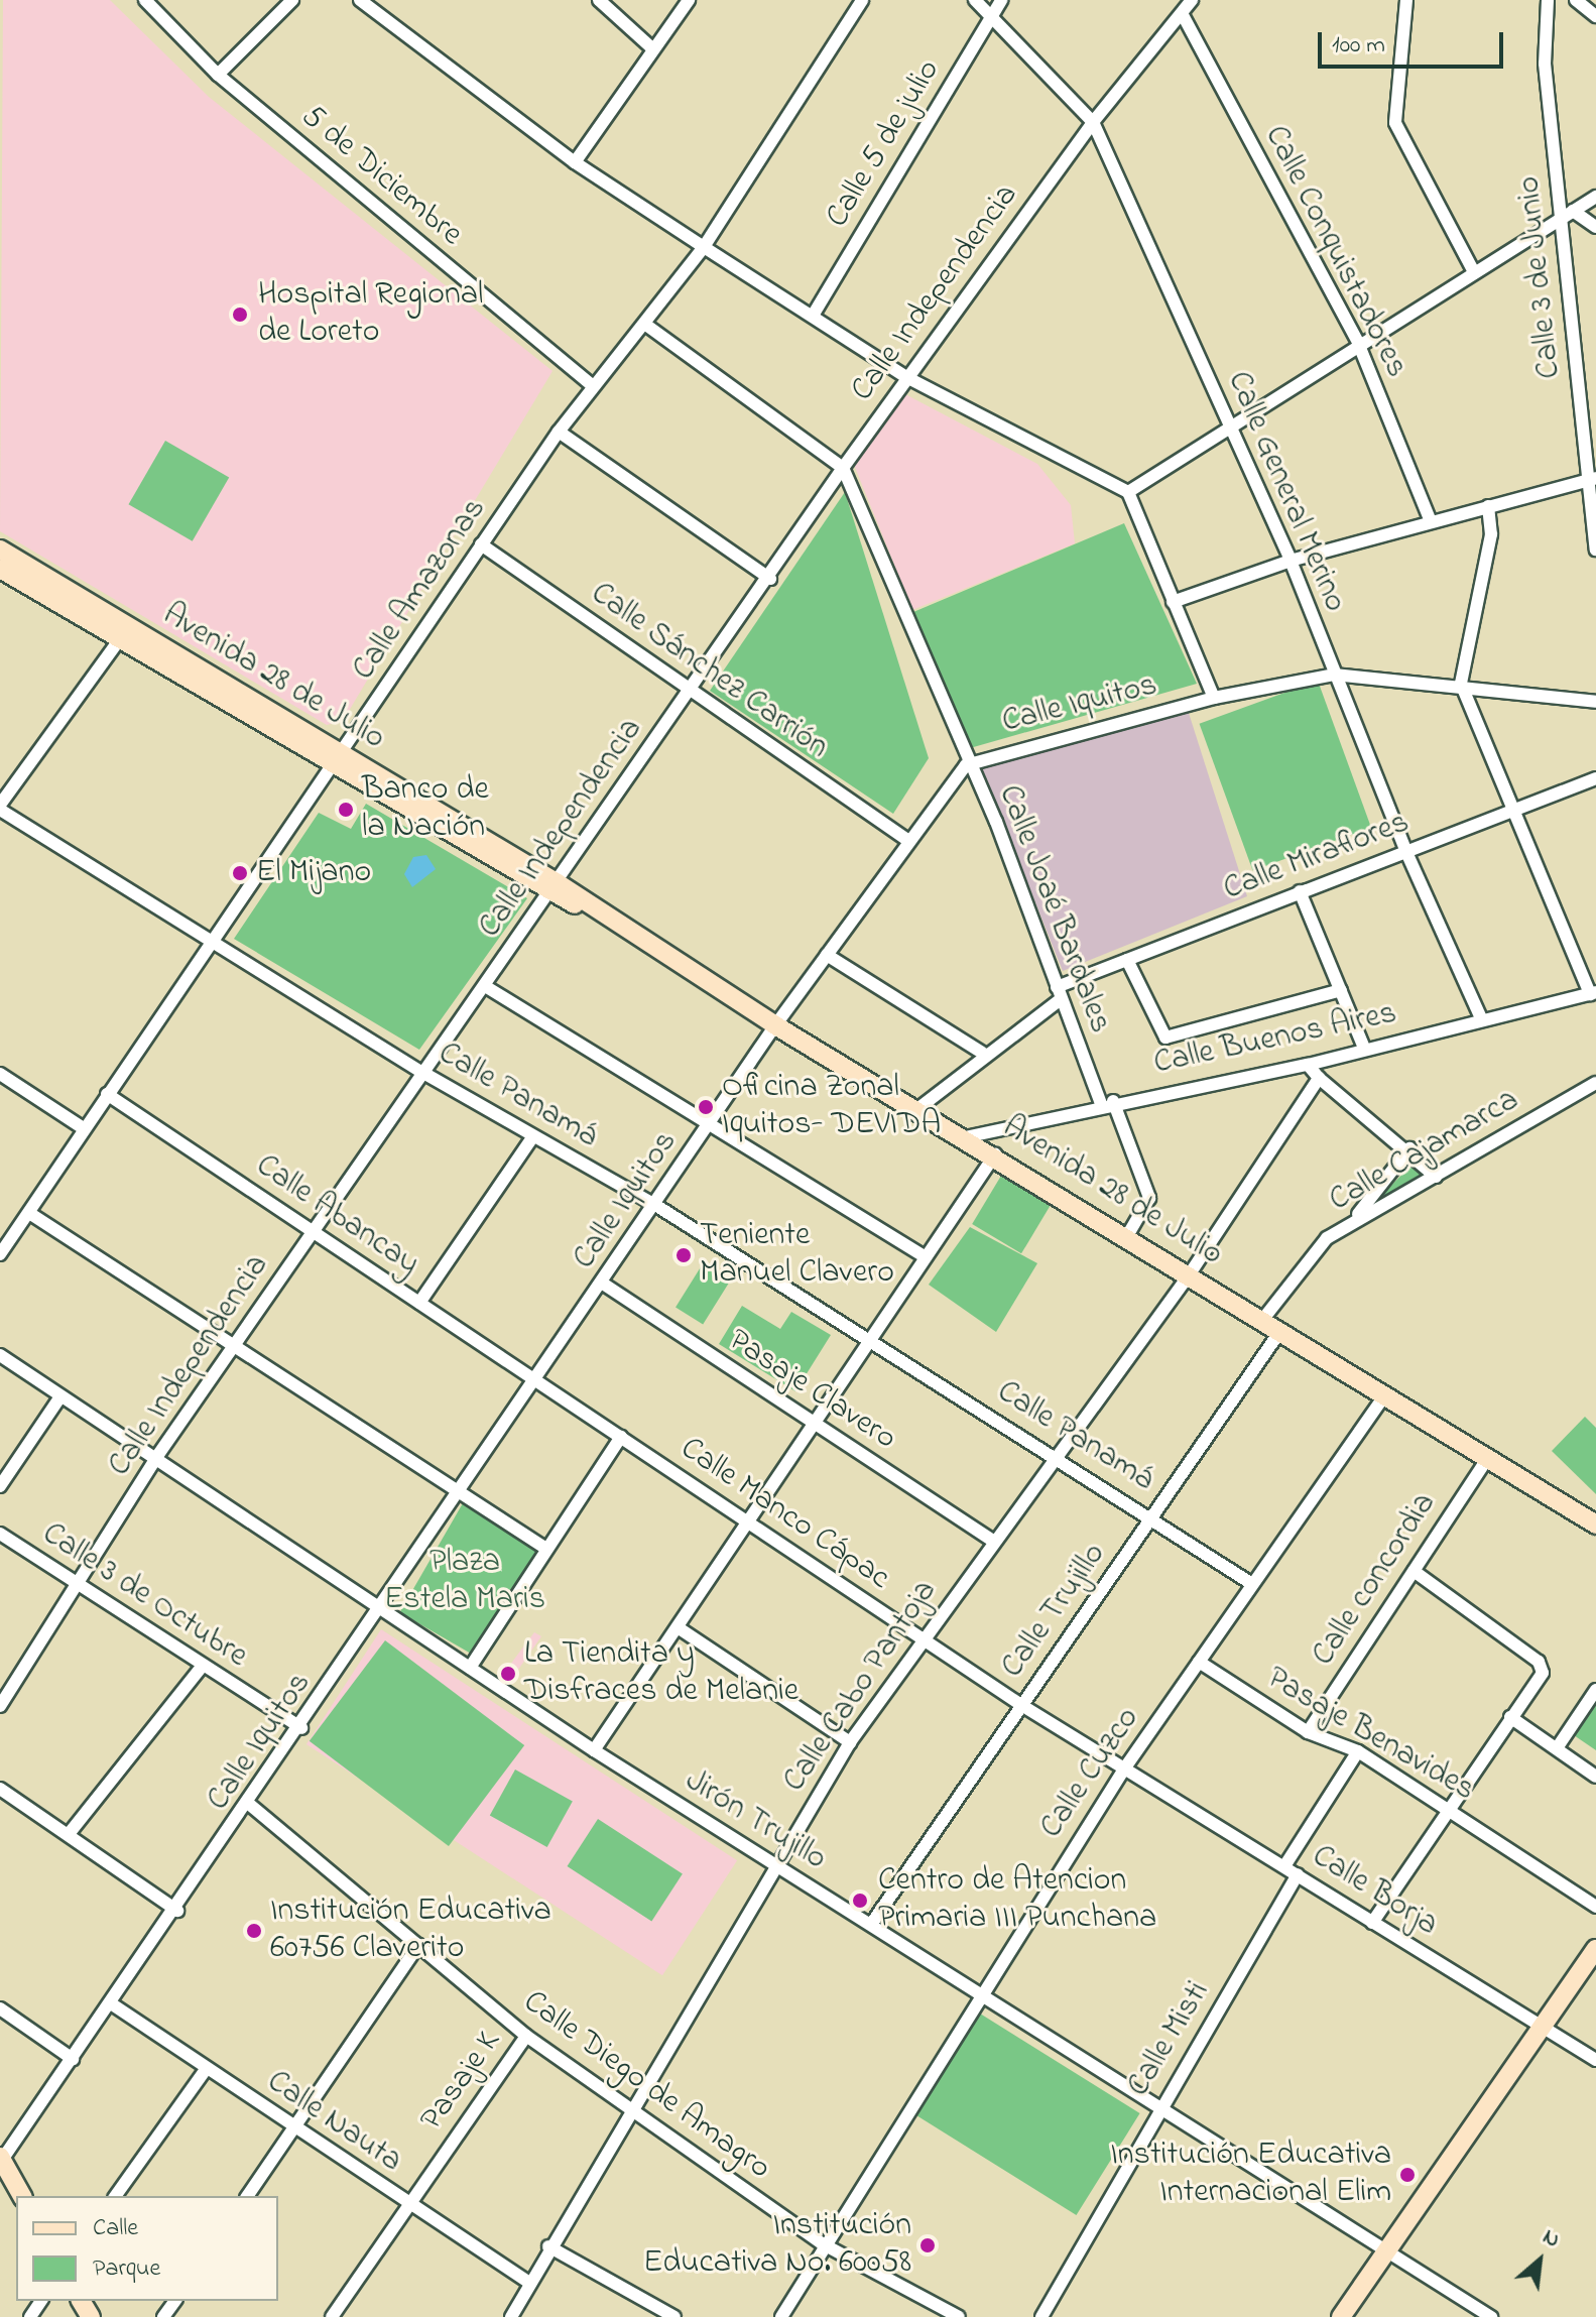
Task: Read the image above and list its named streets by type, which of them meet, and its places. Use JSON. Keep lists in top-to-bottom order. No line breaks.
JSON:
{"streets":{"main road":["Avenida 28 de Julio"],"street":["Calle 5 de julio","5 de Diciembre","Calle Conquistadores","Calle 3 de Junio","Calle Independencia","Calle General Merino","Calle Amazonas","Calle Sánchez Carrión","Calle Iquitos","Calle Miraflores","Calle Joaé Bardales","Calle Buenos Aires","Calle Panamá","Calle Cajamarca","Calle Abancay","Pasaje Clavero","Calle Manco Cápac","Calle concordia","Calle 3 de Octubre","Calle Trujillo","Calle Cabo Pantoja","Pasaje Benavides","Calle Cuzco","Jirón Trujillo","Calle Borja","Calle Misti","Pasaje K","Calle Diego de Amagro","Calle Nauta"]},"crossings":[["Calle 5 de julio","Calle General Merino"],["5 de Diciembre","Calle Amazonas"],["Calle Conquistadores","Calle Independencia"],["Calle Independencia","Calle General Merino"],["Calle Independencia","Calle Sánchez Carrión"],["Calle Independencia","Avenida 28 de Julio"],["Calle Independencia","Calle Joaé Bardales"],["Calle Independencia","Calle Panamá"],["Calle Independencia","Calle Abancay"],["Calle Independencia","Calle 3 de Octubre"],["Calle Independencia","Jirón Trujillo"],["Calle General Merino","Calle Iquitos"],["Calle General Merino","Calle Miraflores"],["Calle General Merino","Calle Buenos Aires"],["Calle Amazonas","Calle Sánchez Carrión"],["Calle Amazonas","Avenida 28 de Julio"],["Calle Amazonas","Calle Panamá"],["Calle Amazonas","Calle Abancay"],["Calle Sánchez Carrión","Calle Iquitos"],["Avenida 28 de Julio","Calle Iquitos"],["Avenida 28 de Julio","Calle Miraflores"],["Avenida 28 de Julio","Calle Joaé Bardales"],["Avenida 28 de Julio","Calle Buenos Aires"],["Avenida 28 de Julio","Calle Cajamarca"],["Avenida 28 de Julio","Calle concordia"],["Avenida 28 de Julio","Calle Trujillo"],["Avenida 28 de Julio","Calle Cabo Pantoja"],["Avenida 28 de Julio","Calle Cuzco"],["Calle Iquitos","Calle Joaé Bardales"],["Calle Iquitos","Calle Panamá"],["Calle Iquitos","Calle Abancay"],["Calle Iquitos","Pasaje Clavero"],["Calle Iquitos","Calle Manco Cápac"],["Calle Iquitos","Calle 3 de Octubre"],["Calle Iquitos","Jirón Trujillo"],["Calle Iquitos","Calle Diego de Amagro"],["Calle Iquitos","Calle Nauta"],["Calle Miraflores","Calle Joaé Bardales"],["Calle Joaé Bardales","Calle Buenos Aires"],["Calle Panamá","Calle Trujillo"],["Calle Panamá","Calle Cabo Pantoja"],["Calle Panamá","Calle Cuzco"],["Calle Abancay","Calle Manco Cápac"],["Pasaje Clavero","Calle Cabo Pantoja"],["Calle Manco Cápac","Calle Trujillo"],["Calle Manco Cápac","Calle Cabo Pantoja"],["Calle Manco Cápac","Calle Cuzco"],["Calle Manco Cápac","Calle Borja"],["Calle concordia","Pasaje Benavides"],["Calle Trujillo","Jirón Trujillo"],["Calle Cabo Pantoja","Jirón Trujillo"],["Calle Cabo Pantoja","Calle Diego de Amagro"],["Calle Cabo Pantoja","Calle Nauta"],["Pasaje Benavides","Calle Cuzco"],["Calle Cuzco","Jirón Trujillo"],["Calle Cuzco","Calle Borja"],["Calle Cuzco","Calle Diego de Amagro"],["Jirón Trujillo","Calle Misti"],["Calle Borja","Calle Misti"],["Pasaje K","Calle Diego de Amagro"],["Pasaje K","Calle Nauta"]],"parks":["Plaza Estela Maris"],"places":["Hospital Regional de Loreto","Banco de la Nación","El Mijano","Oficina Zonal Iquitos- DEVIDA","Teniente Manuel Clavero","La Tiendita y Disfraces de Melanie","Centro de Atencion Primaria III Punchana","Institución Educativa 60756 Claverito","Institución Educativa Internacional Elim","Institución Educativa No. 60058"],"legend":["Calle","Parque"],"scale_bar":"100 m","north":"top right"}
